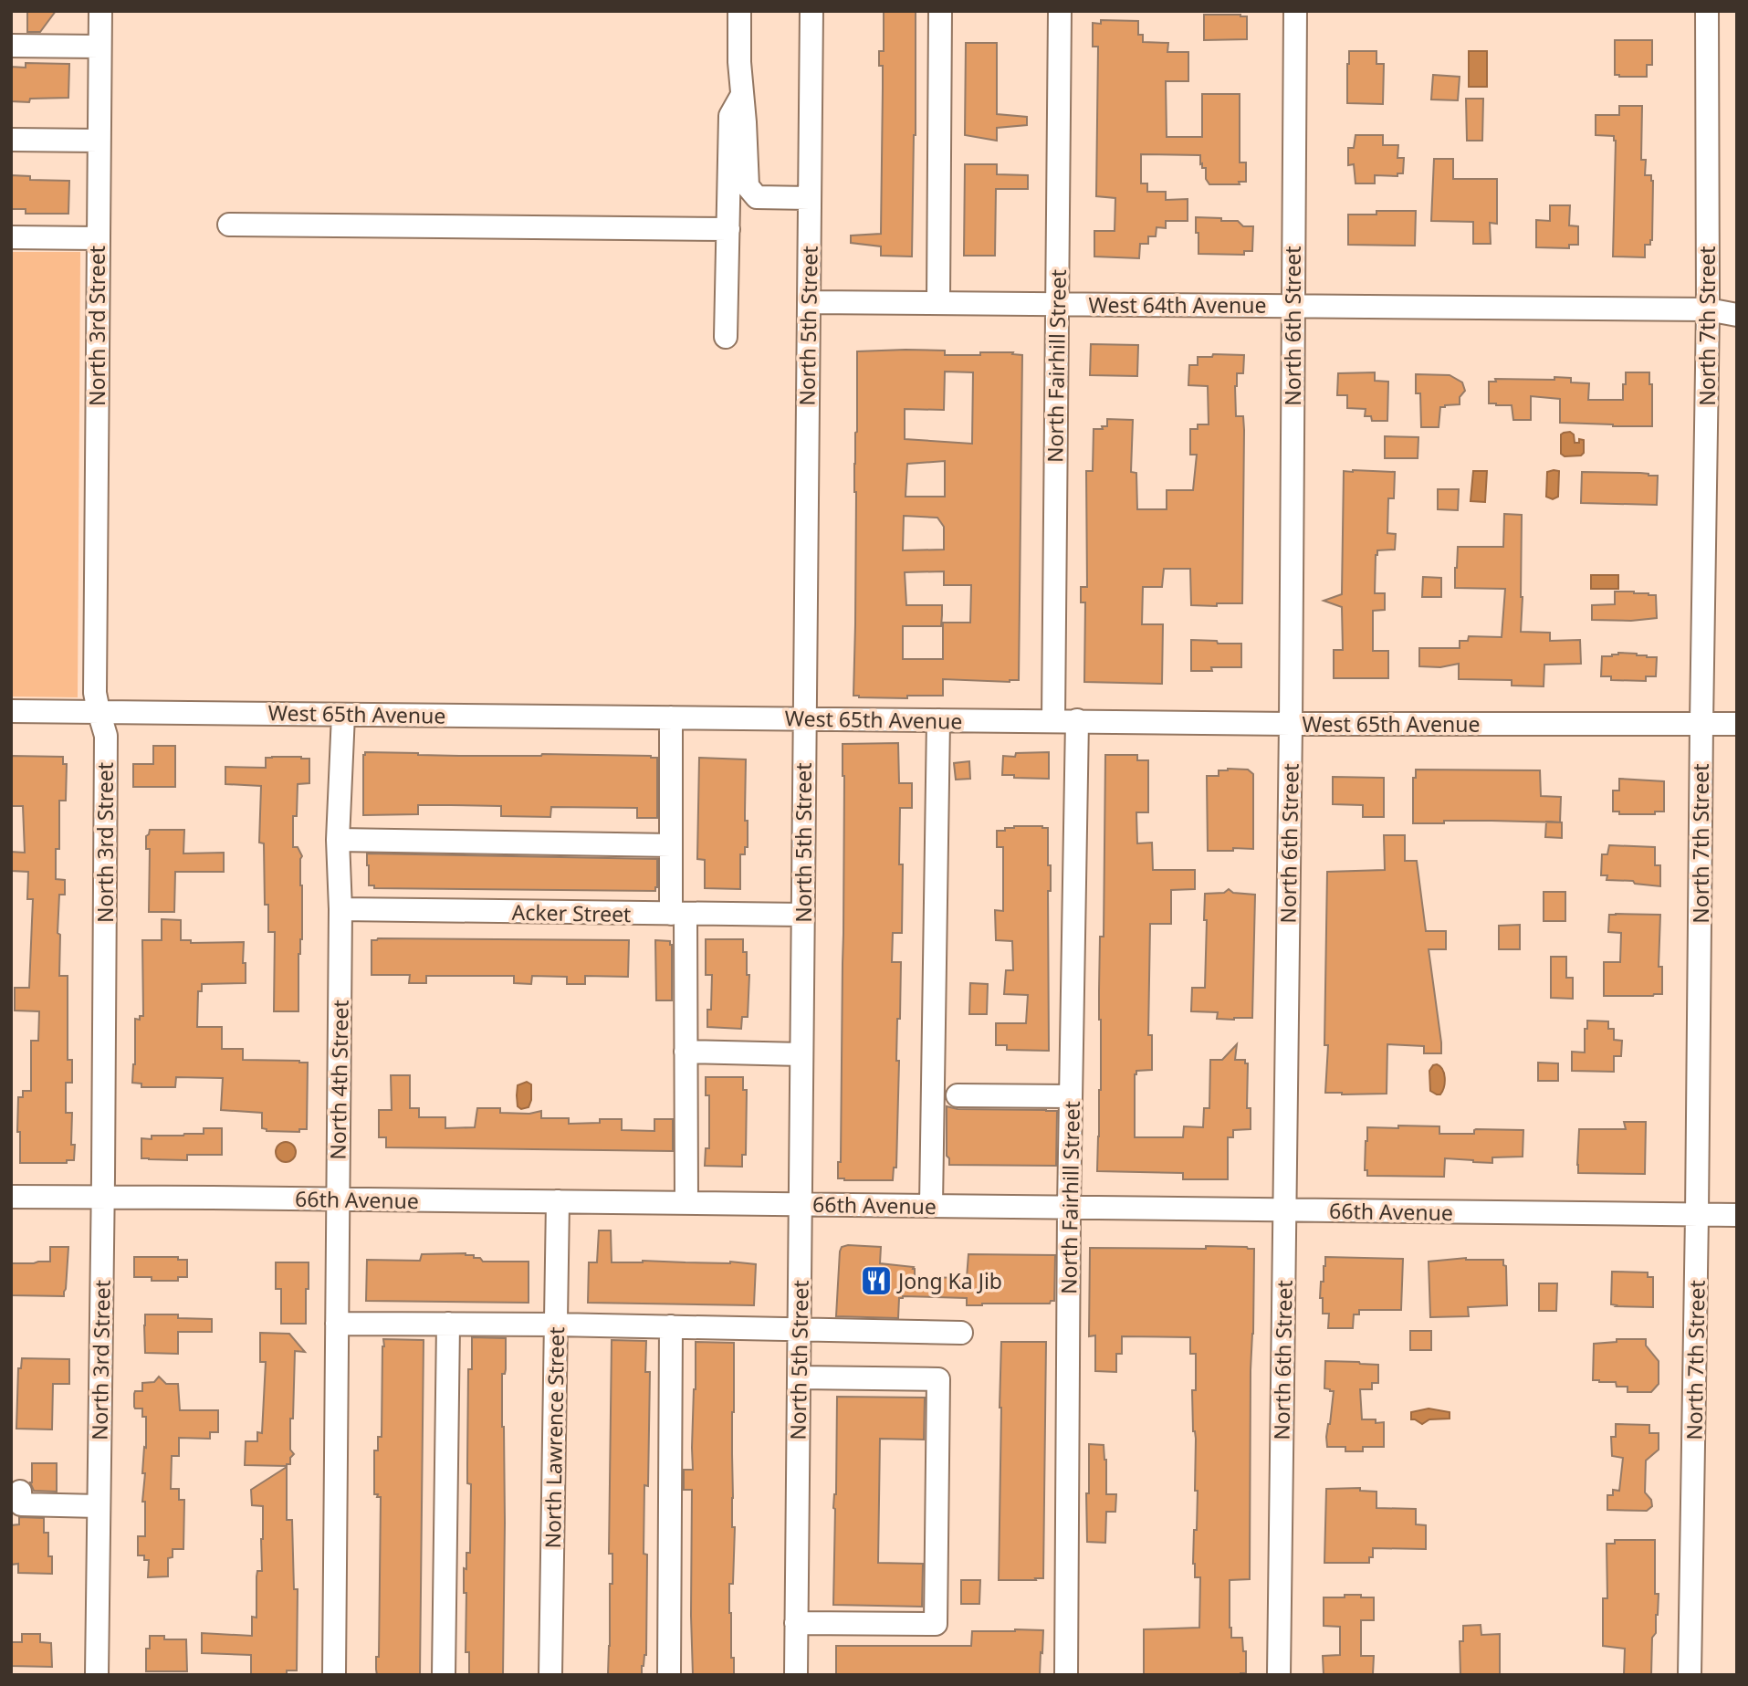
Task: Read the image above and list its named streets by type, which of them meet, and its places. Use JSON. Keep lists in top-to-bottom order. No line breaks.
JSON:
{"streets":{"street":["West 64th Avenue","North 3rd Street","North 5th Street","North 6th Street","North 7th Street","North Fairhill Street","West 65th Avenue","Acker Street","North 4th Street","66th Avenue","North Lawrence Street"]},"crossings":[["West 64th Avenue","North 5th Street"],["West 64th Avenue","North 6th Street"],["West 64th Avenue","North 7th Street"],["West 64th Avenue","North Fairhill Street"],["North 3rd Street","West 65th Avenue"],["North 3rd Street","66th Avenue"],["North 5th Street","West 65th Avenue"],["North 5th Street","Acker Street"],["North 5th Street","66th Avenue"],["North 6th Street","West 65th Avenue"],["North 6th Street","66th Avenue"],["North 7th Street","West 65th Avenue"],["North 7th Street","66th Avenue"],["North Fairhill Street","West 65th Avenue"],["North Fairhill Street","66th Avenue"],["West 65th Avenue","North 4th Street"],["Acker Street","North 4th Street"],["North 4th Street","66th Avenue"],["66th Avenue","North Lawrence Street"]],"places":{"restaurant":["Jong Ka Jib"]}}
